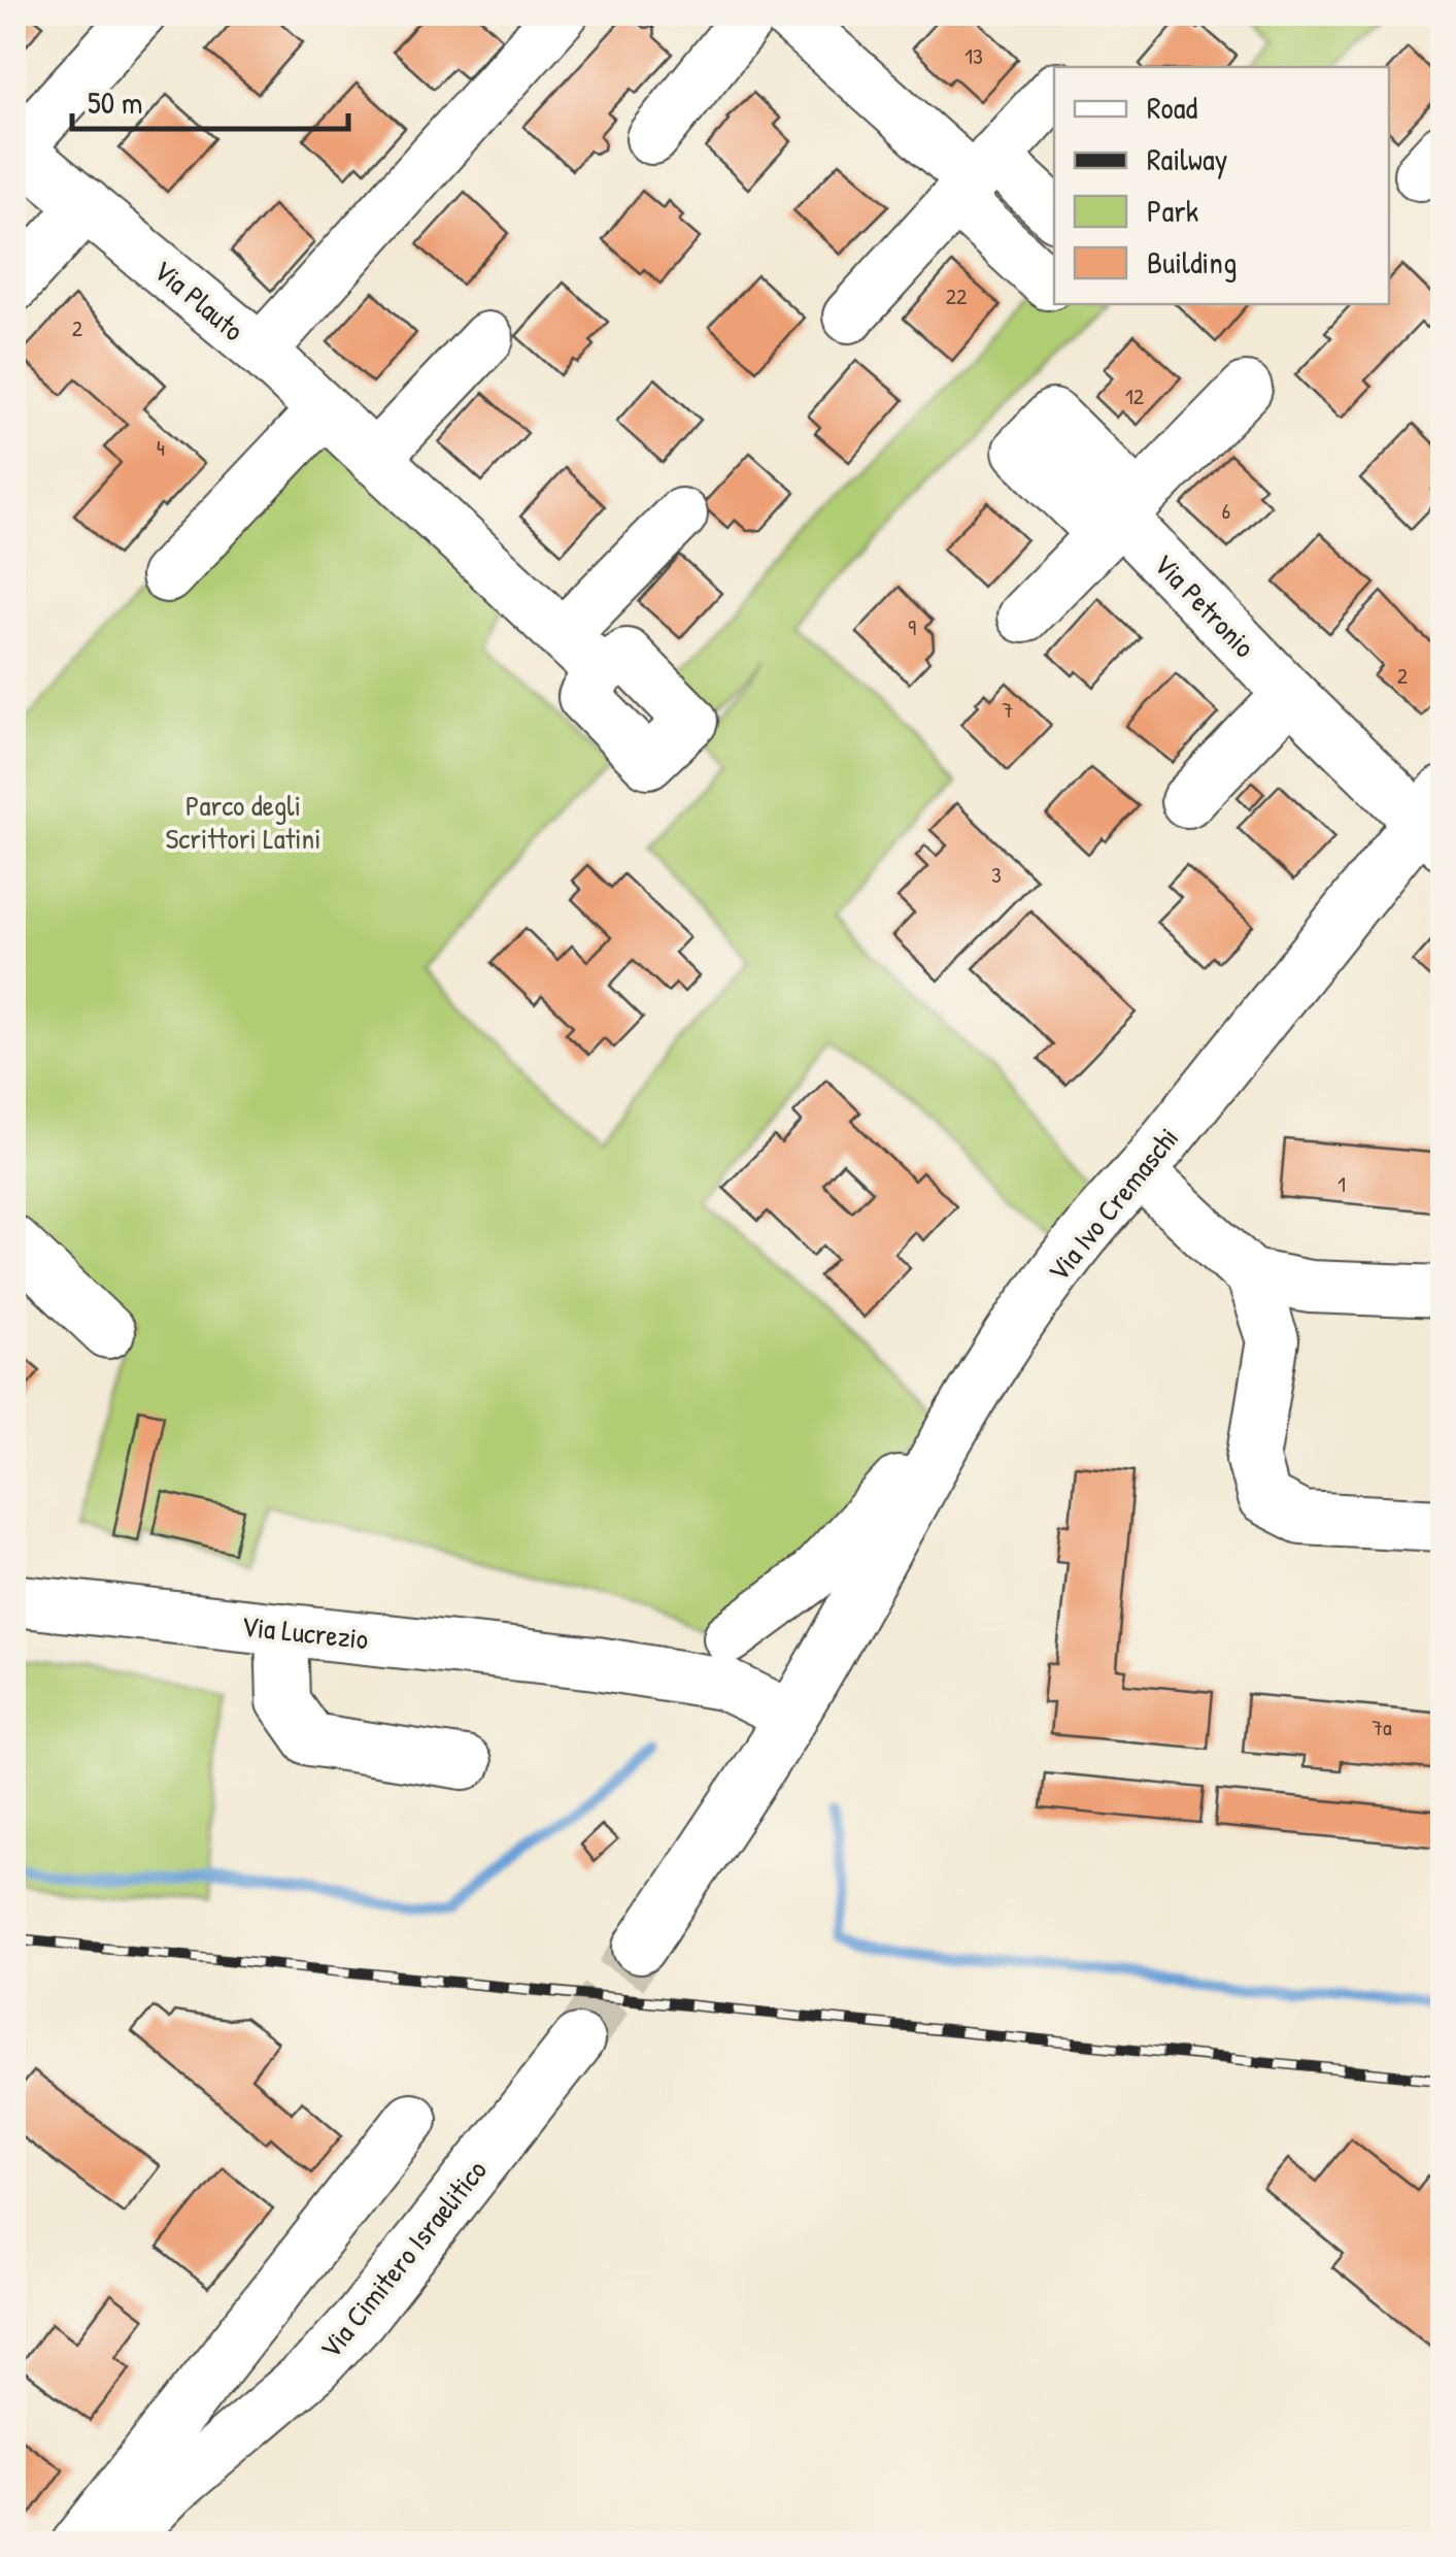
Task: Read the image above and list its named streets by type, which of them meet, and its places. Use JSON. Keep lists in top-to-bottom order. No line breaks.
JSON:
{"streets":{"street":["Via Plauto","Via Petronio","Via Ivo Cremaschi","Via Lucrezio","Via Cimitero Israelitico"]},"crossings":[["Via Petronio","Via Ivo Cremaschi"],["Via Ivo Cremaschi","Via Lucrezio"]],"parks":["Parco degli Scrittori Latini"],"house_numbers":["13","22","2","12","4","6","9","2","7","3","1","7a"],"legend":["Road","Railway","Park","Building"],"scale_bar":"50 m"}
